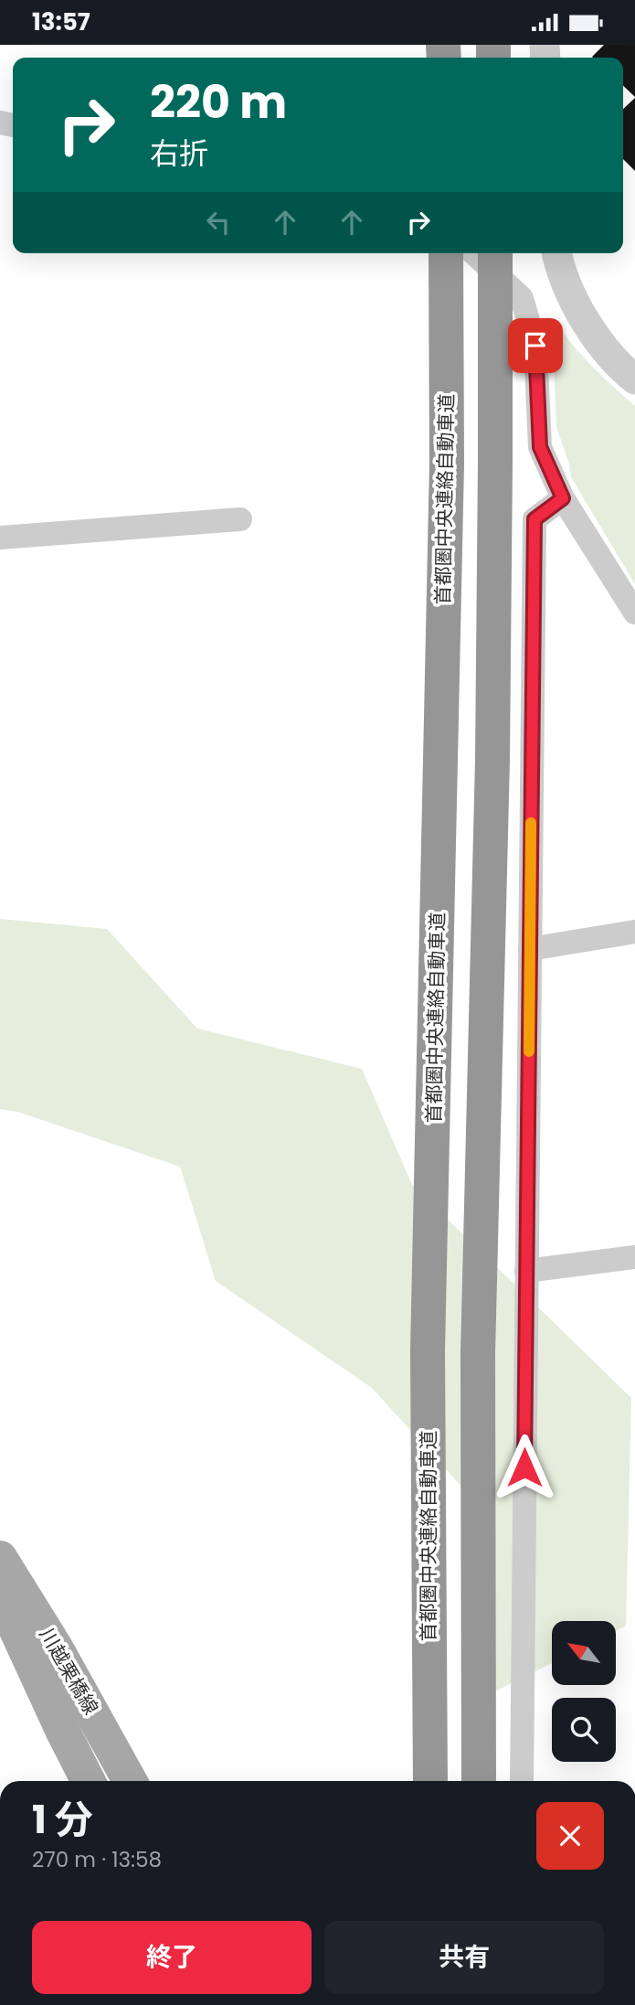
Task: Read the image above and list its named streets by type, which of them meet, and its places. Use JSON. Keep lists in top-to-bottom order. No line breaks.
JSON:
{"streets":{"highway":["首都圏中央連絡自動車道"],"main road":["川越栗橋線"]},"north":"top left","page":{"status":"13:57","turn":["220 m","右折"],"heading":["1 分","270 m · 13:58"],"buttons":["終了","共有"]}}
